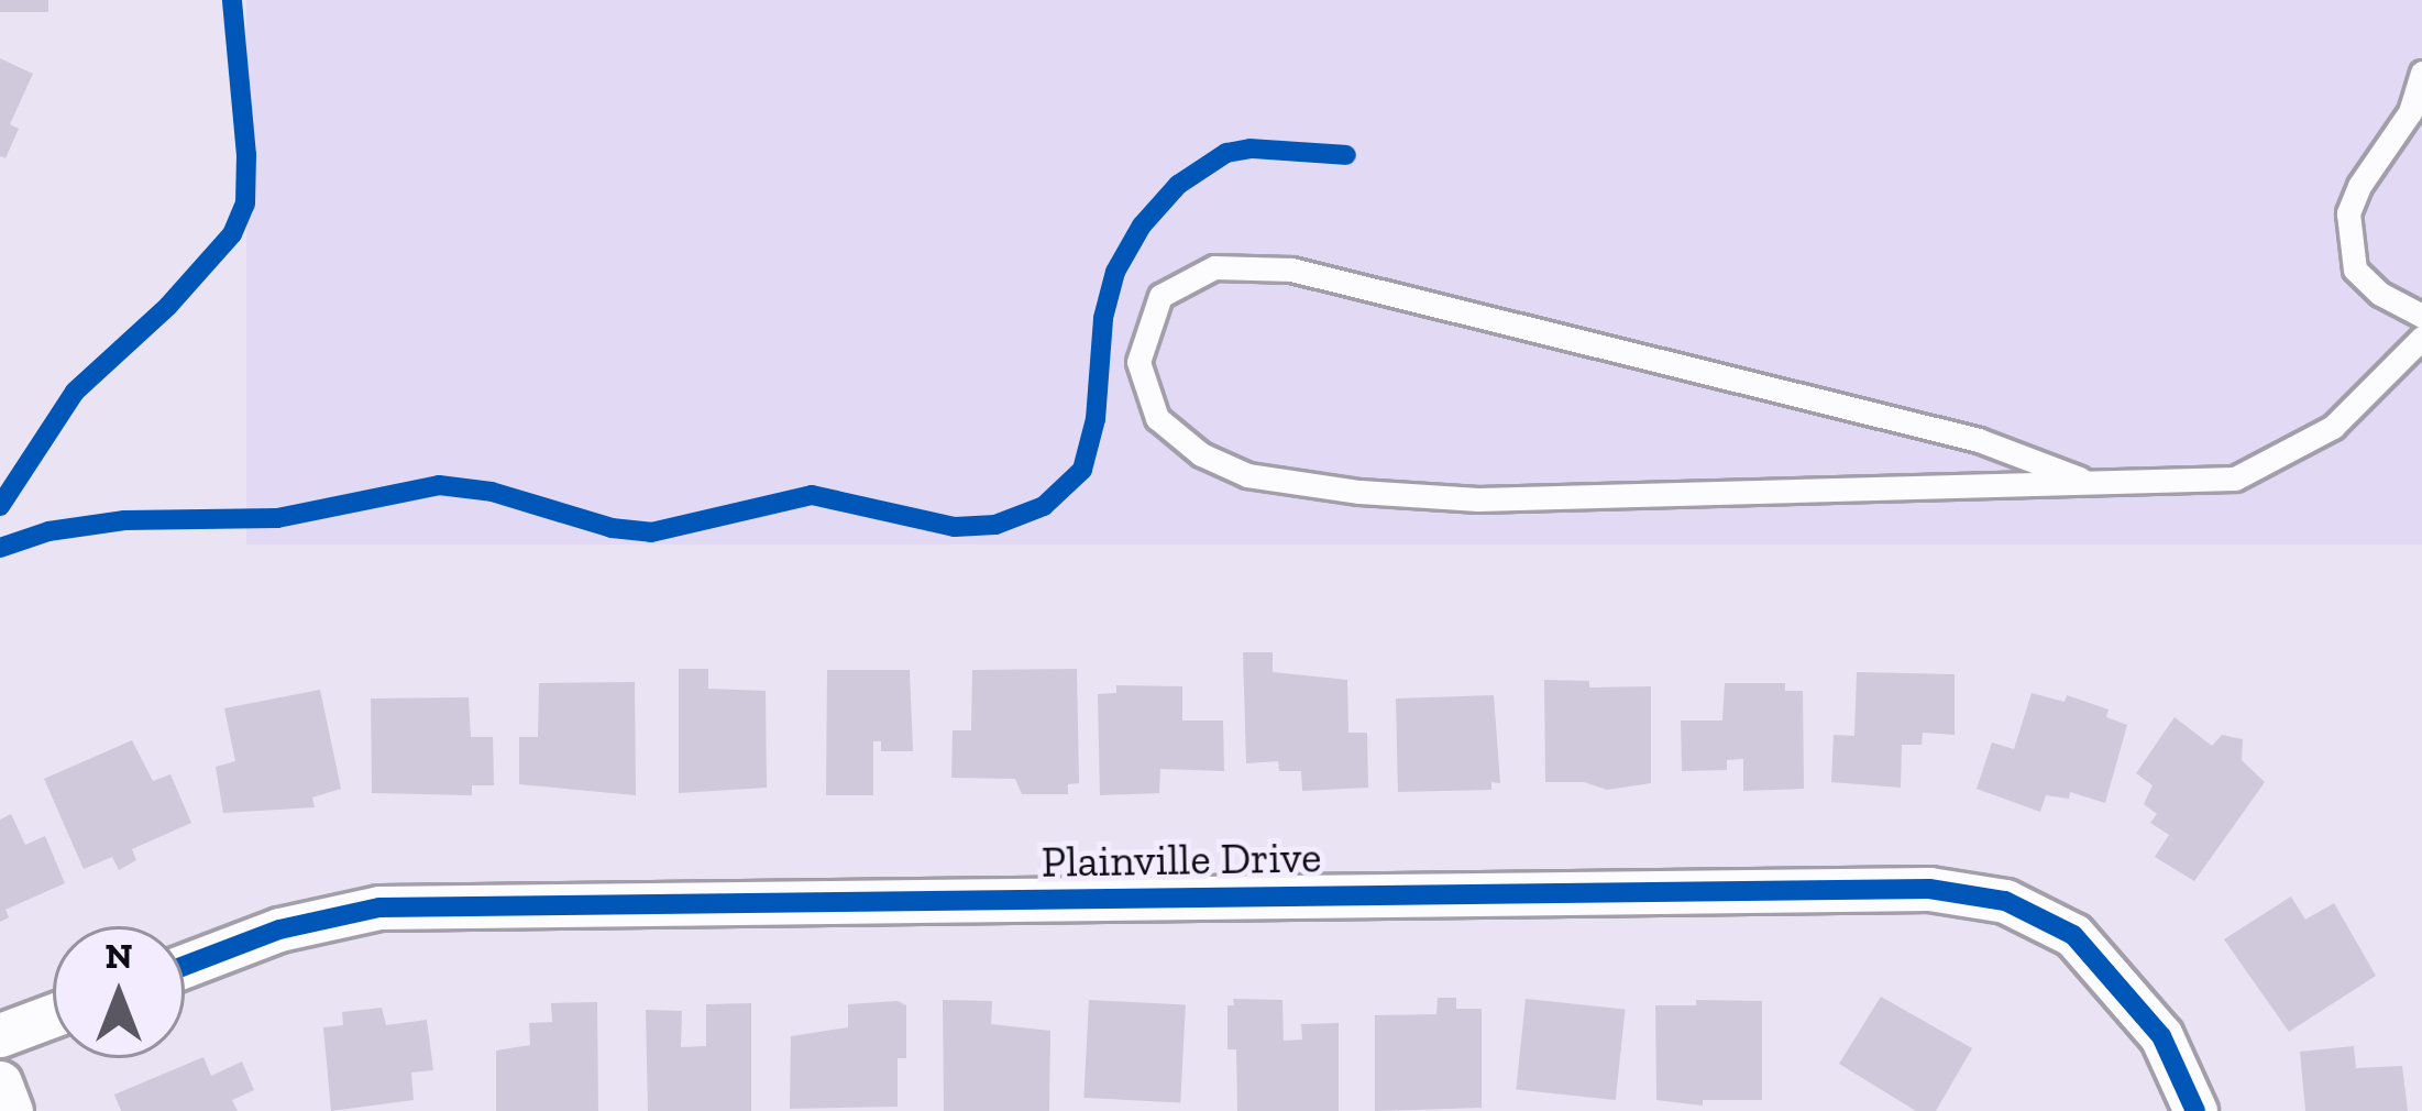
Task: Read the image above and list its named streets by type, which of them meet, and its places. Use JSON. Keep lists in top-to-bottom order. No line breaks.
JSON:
{"streets":{"street":["Plainville Drive"]},"north":"top"}
